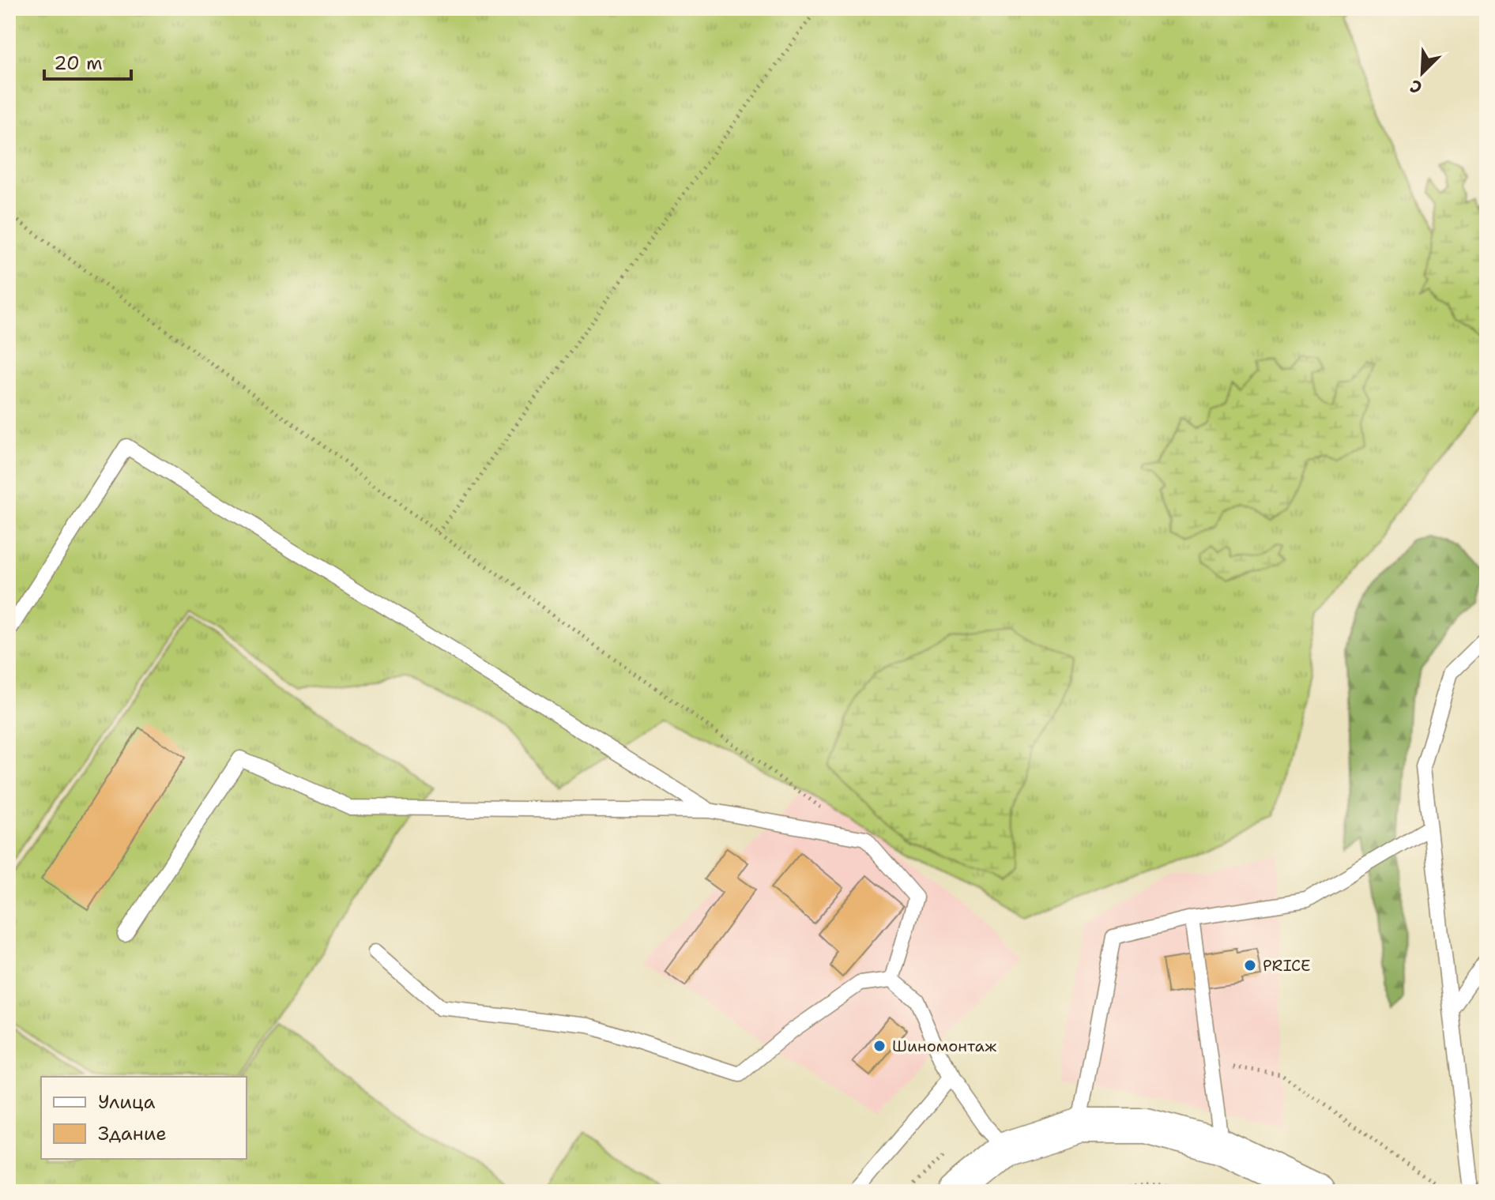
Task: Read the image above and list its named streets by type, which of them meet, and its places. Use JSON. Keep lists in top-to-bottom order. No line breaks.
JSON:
{"places":["PRICE","Шиномонтаж"],"legend":["Улица","Здание"],"scale_bar":"20 m","north":"bottom left"}
